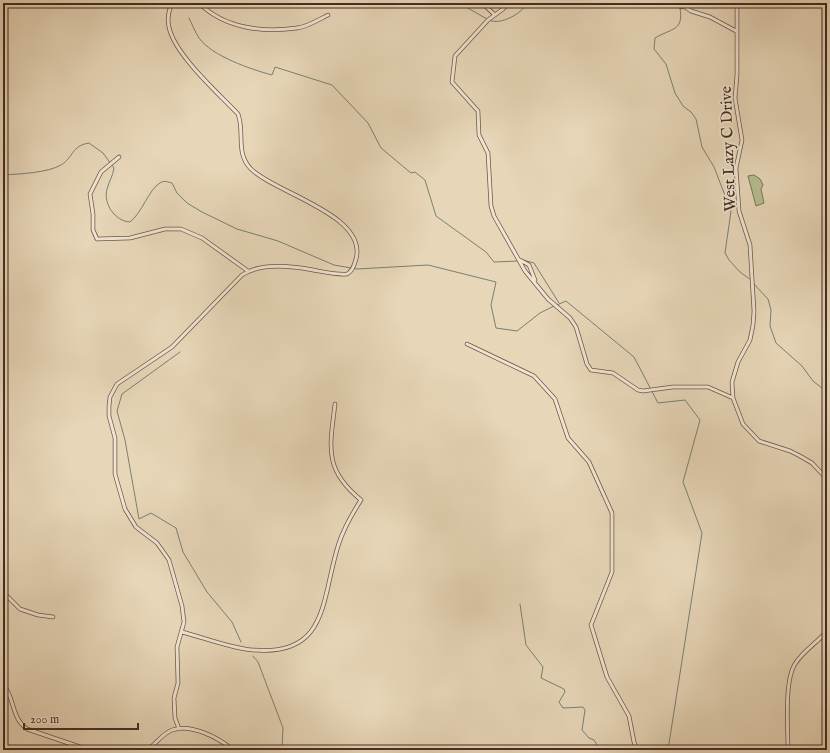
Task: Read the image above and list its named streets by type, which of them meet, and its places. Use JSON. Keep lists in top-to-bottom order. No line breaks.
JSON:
{"streets":{"street":["West Lazy C Drive"]},"scale_bar":"200 m"}
